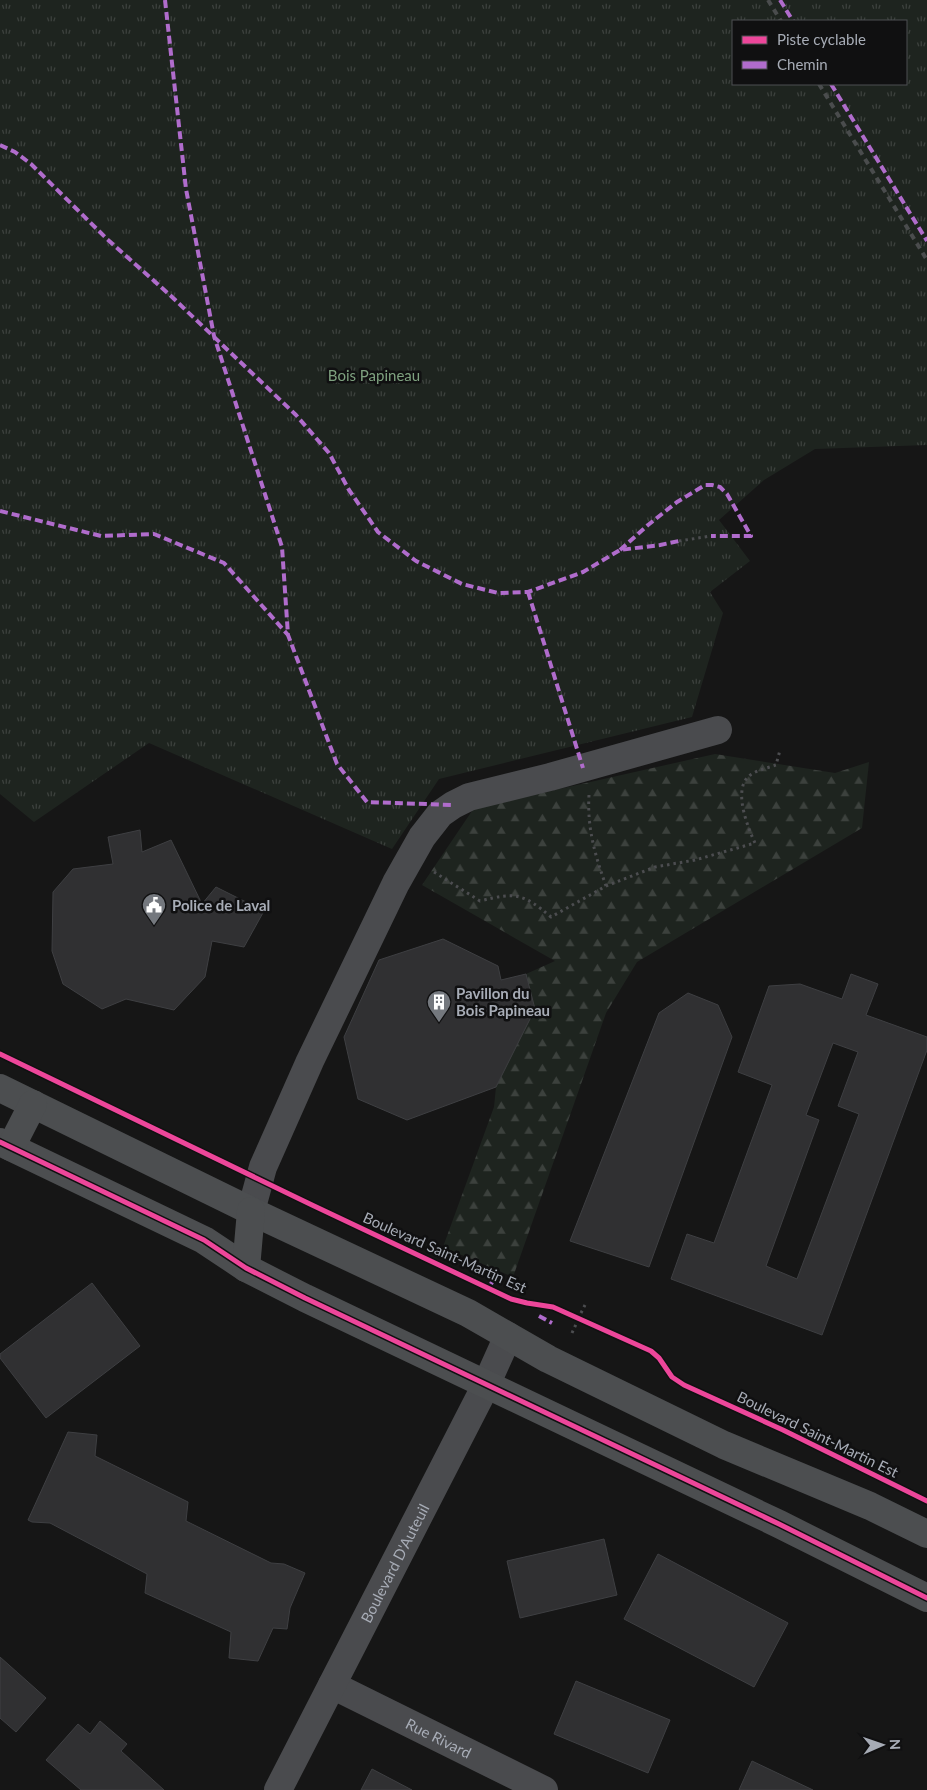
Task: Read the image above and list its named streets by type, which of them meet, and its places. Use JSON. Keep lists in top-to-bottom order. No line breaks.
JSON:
{"streets":{"street":["Boulevard D'Auteuil","Rue Rivard"],"cycle path":["Boulevard Saint-Martin Est"]},"crossings":[["Boulevard D'Auteuil","Rue Rivard"]],"parks":["Bois Papineau"],"places":{"public building":["Police de Laval"],"building":["Pavillon du Bois Papineau"]},"legend":["Piste cyclable","Chemin"],"north":"right"}
